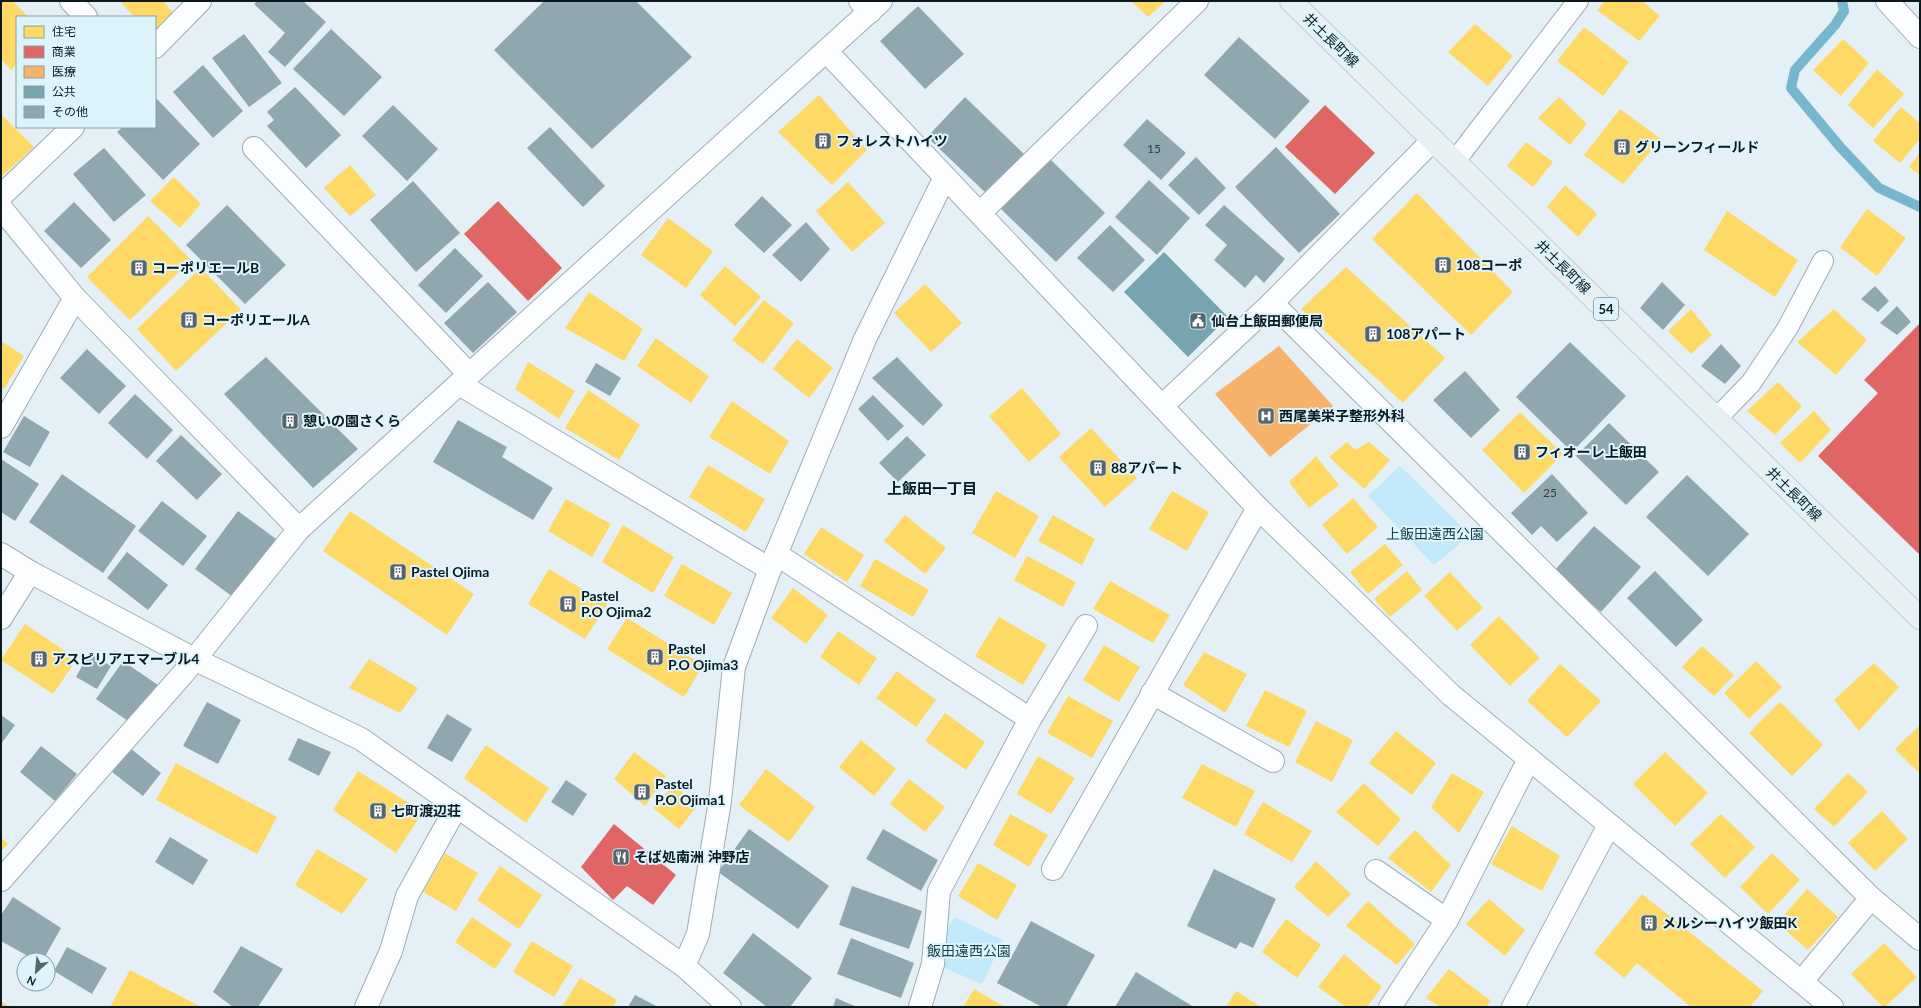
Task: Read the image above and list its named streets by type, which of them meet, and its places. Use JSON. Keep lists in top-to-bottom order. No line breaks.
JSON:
{"streets":{"main road":["井土長町線","54"]},"districts":["上飯田一丁目"],"parks":["上飯田遠西公園","飯田遠西公園"],"places":{"building":["フォレストハイツ","グリーンフィールド","108コーポ","コーポリエールB","コーポリエールA","108アパート","憩いの園さくら","フィオーレ上飯田","88アパート","Pastel Ojima","Pastel P.O Ojima2","Pastel P.O Ojima3","アスピリアエマーブル4","Pastel P.O Ojima1","七町渡辺荘","メルシーハイツ飯田K"],"public building":["仙台上飯田郵便局"],"hospital":["西尾美栄子整形外科"],"restaurant":["そば処南洲 沖野店"]},"house_numbers":["15","25"],"legend":["住宅","商業","医療","公共","その他"],"north":"bottom left"}
